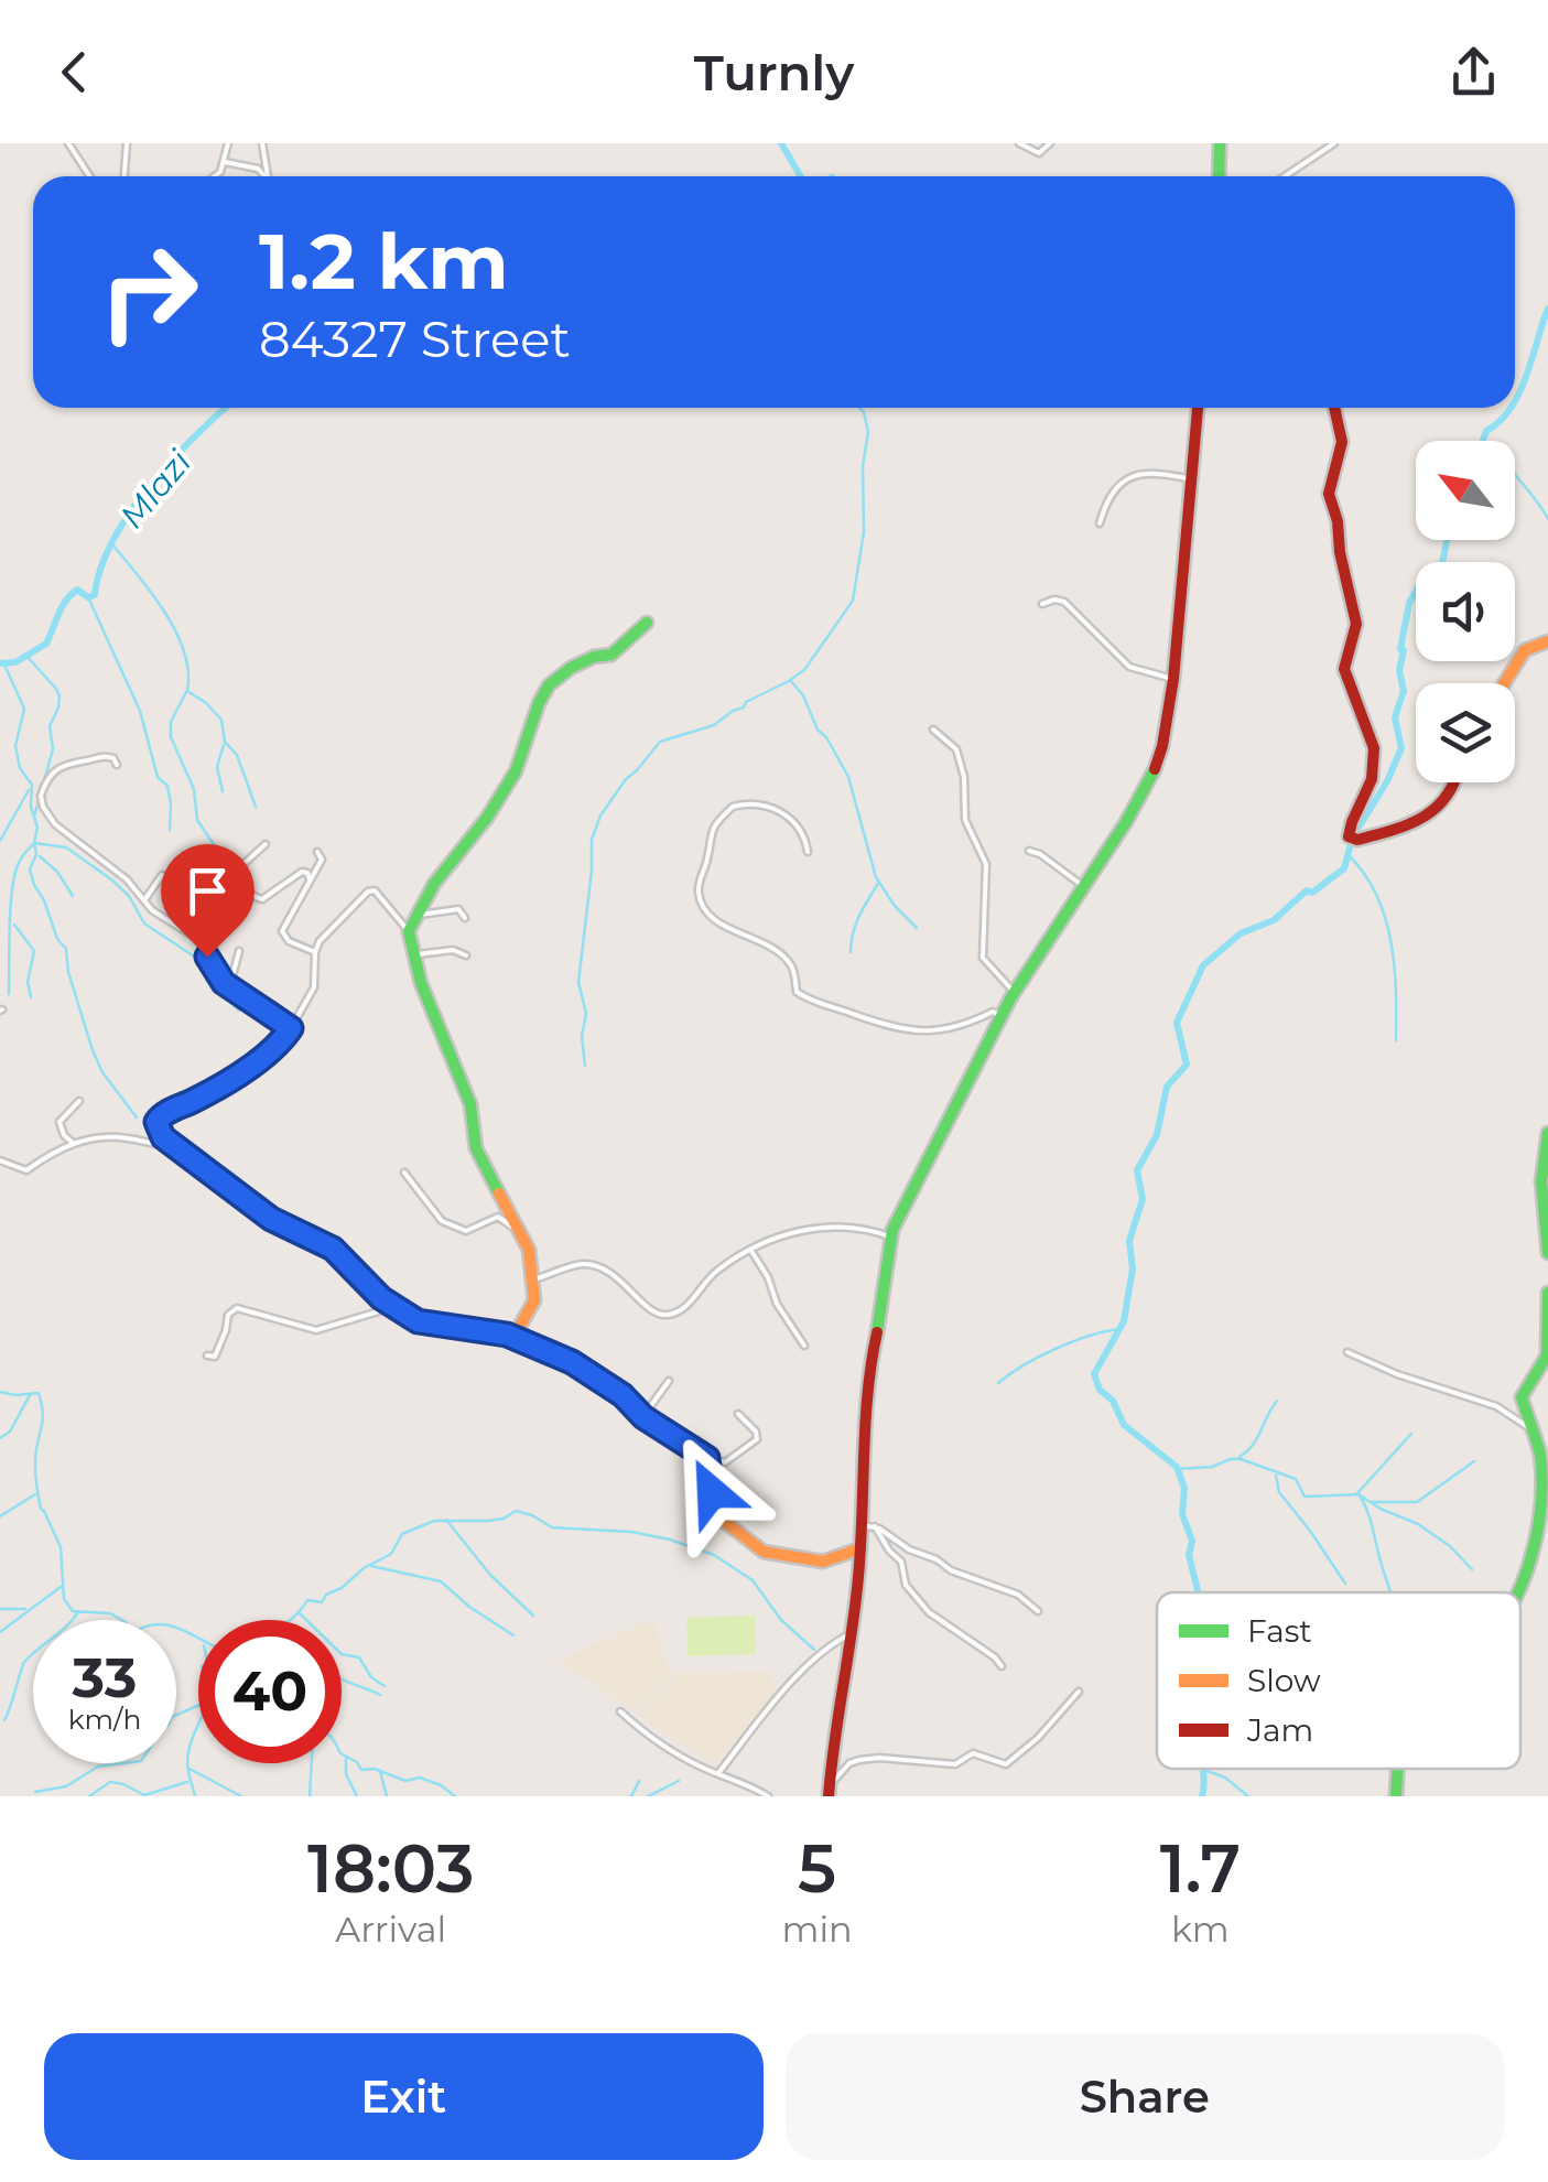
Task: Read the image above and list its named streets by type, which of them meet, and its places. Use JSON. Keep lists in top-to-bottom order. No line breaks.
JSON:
{"water":["Mlazi"],"legend":["Fast","Slow","Jam"],"north":"top left","page":{"header":"Turnly","turn":["1.2 km","84327 Street"],"speed":"33 km/h","limit":"40","eta":["18:03","Arrival","5","min","1.7","km"],"buttons":["Exit","Share"]}}
